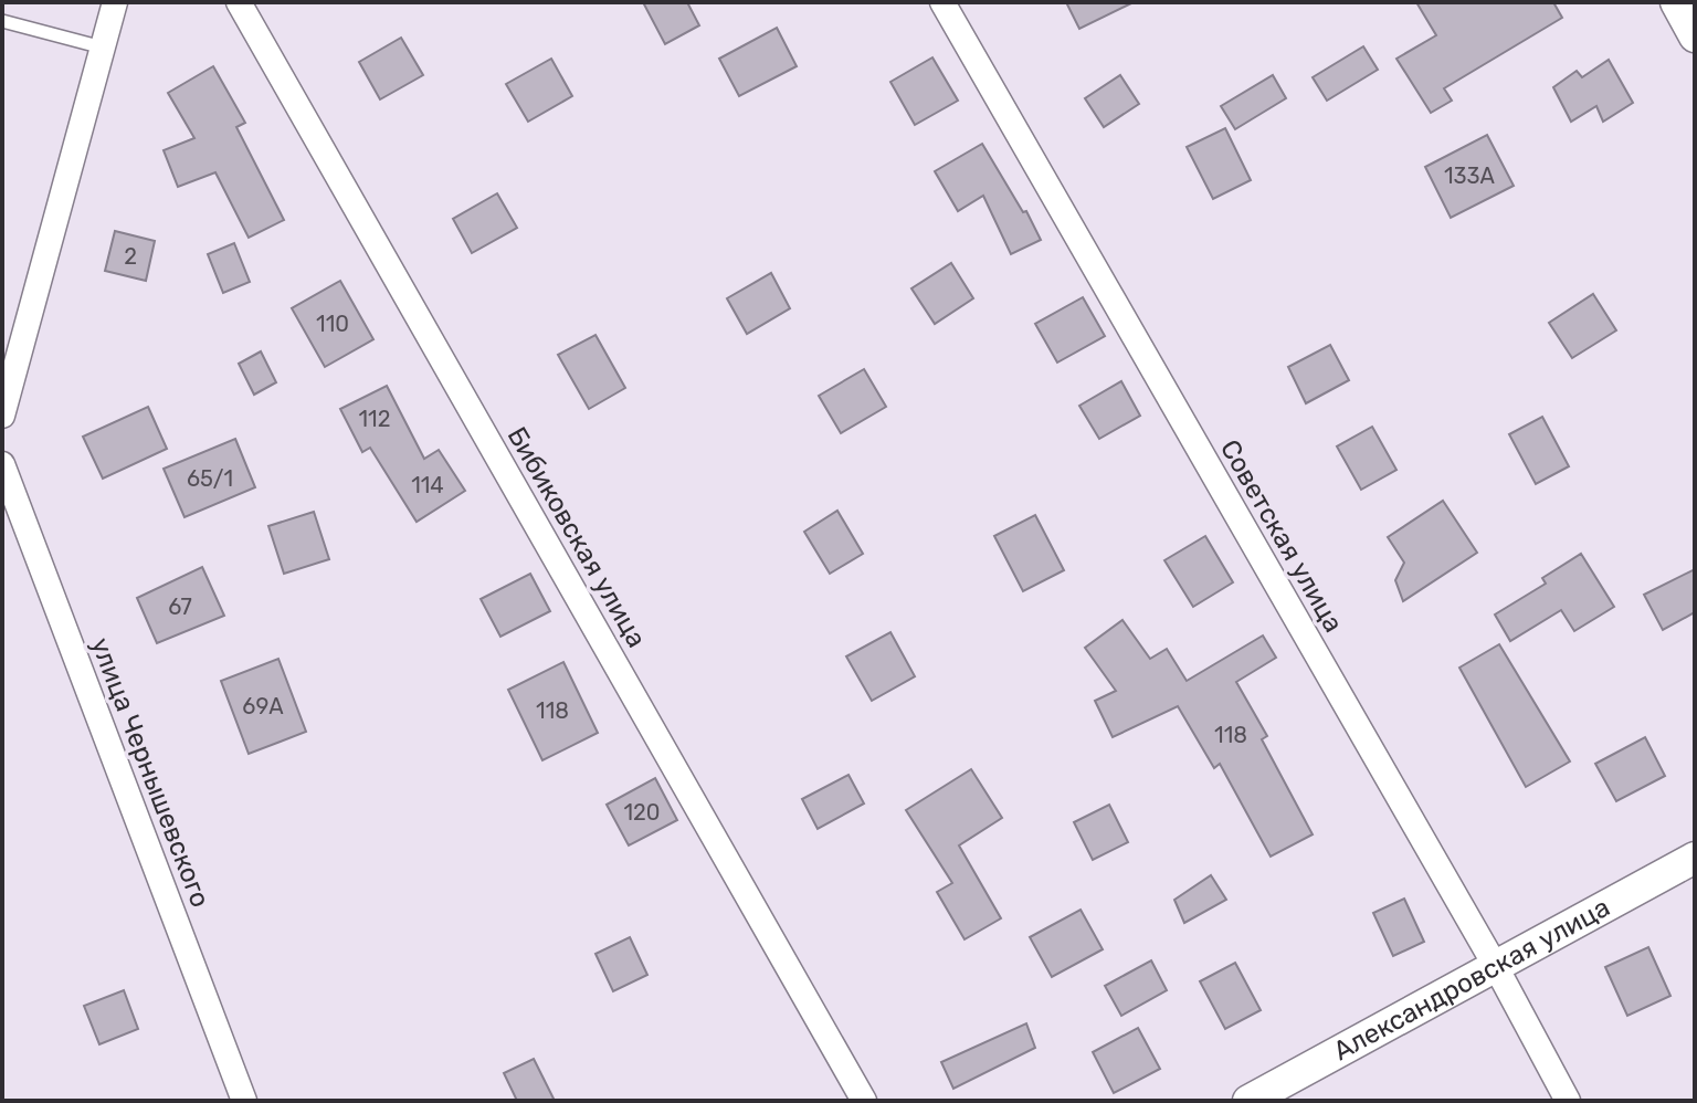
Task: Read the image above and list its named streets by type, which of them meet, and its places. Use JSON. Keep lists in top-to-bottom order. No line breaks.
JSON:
{"streets":{"street":["Советская улица","Бибиковская улица","улица Чернышевского","Александровская улица"]},"crossings":[["Советская улица","Александровская улица"]],"house_numbers":["133А","2","110","112","65/1","114","67","69А","118","118","120"]}
